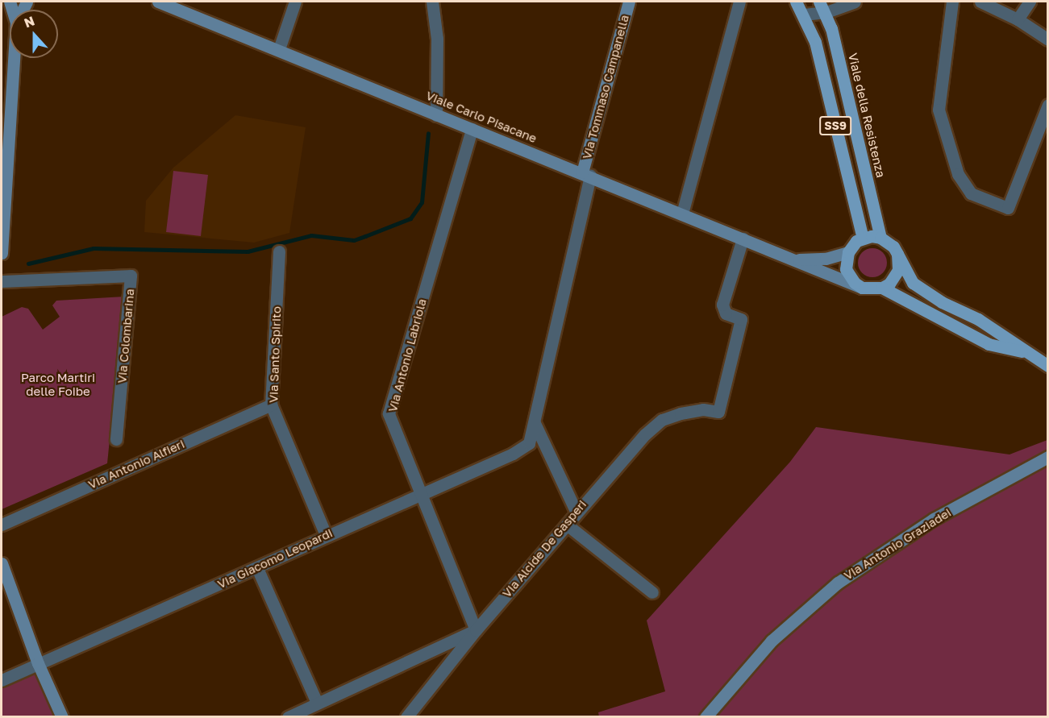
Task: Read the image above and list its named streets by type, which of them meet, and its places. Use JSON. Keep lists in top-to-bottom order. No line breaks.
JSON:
{"streets":{"main road":["Viale della Resistenza","Viale Carlo Pisacane","SS9"],"street":["Via Tommaso Campanella","Via Colombarina","Via Santo Spirito","Via Antonio Labriola","Via Antonio Alfieri","Via Antonio Graziadei","Via Alcide De Gasperi","Via Giacomo Leopardi"]},"crossings":[["Via Tommaso Campanella","Viale Carlo Pisacane"],["Via Tommaso Campanella","Via Giacomo Leopardi"],["Viale della Resistenza","Viale Carlo Pisacane"],["Viale della Resistenza","SS9"],["Viale Carlo Pisacane","SS9"],["Viale Carlo Pisacane","Via Antonio Labriola"],["Viale Carlo Pisacane","Via Alcide De Gasperi"],["Viale Carlo Pisacane","Via Giacomo Leopardi"],["Via Santo Spirito","Via Antonio Alfieri"],["Via Santo Spirito","Via Giacomo Leopardi"],["Via Antonio Labriola","Via Alcide De Gasperi"],["Via Antonio Labriola","Via Giacomo Leopardi"]],"parks":["Parco Martiri delle Foibe"],"north":"top"}
